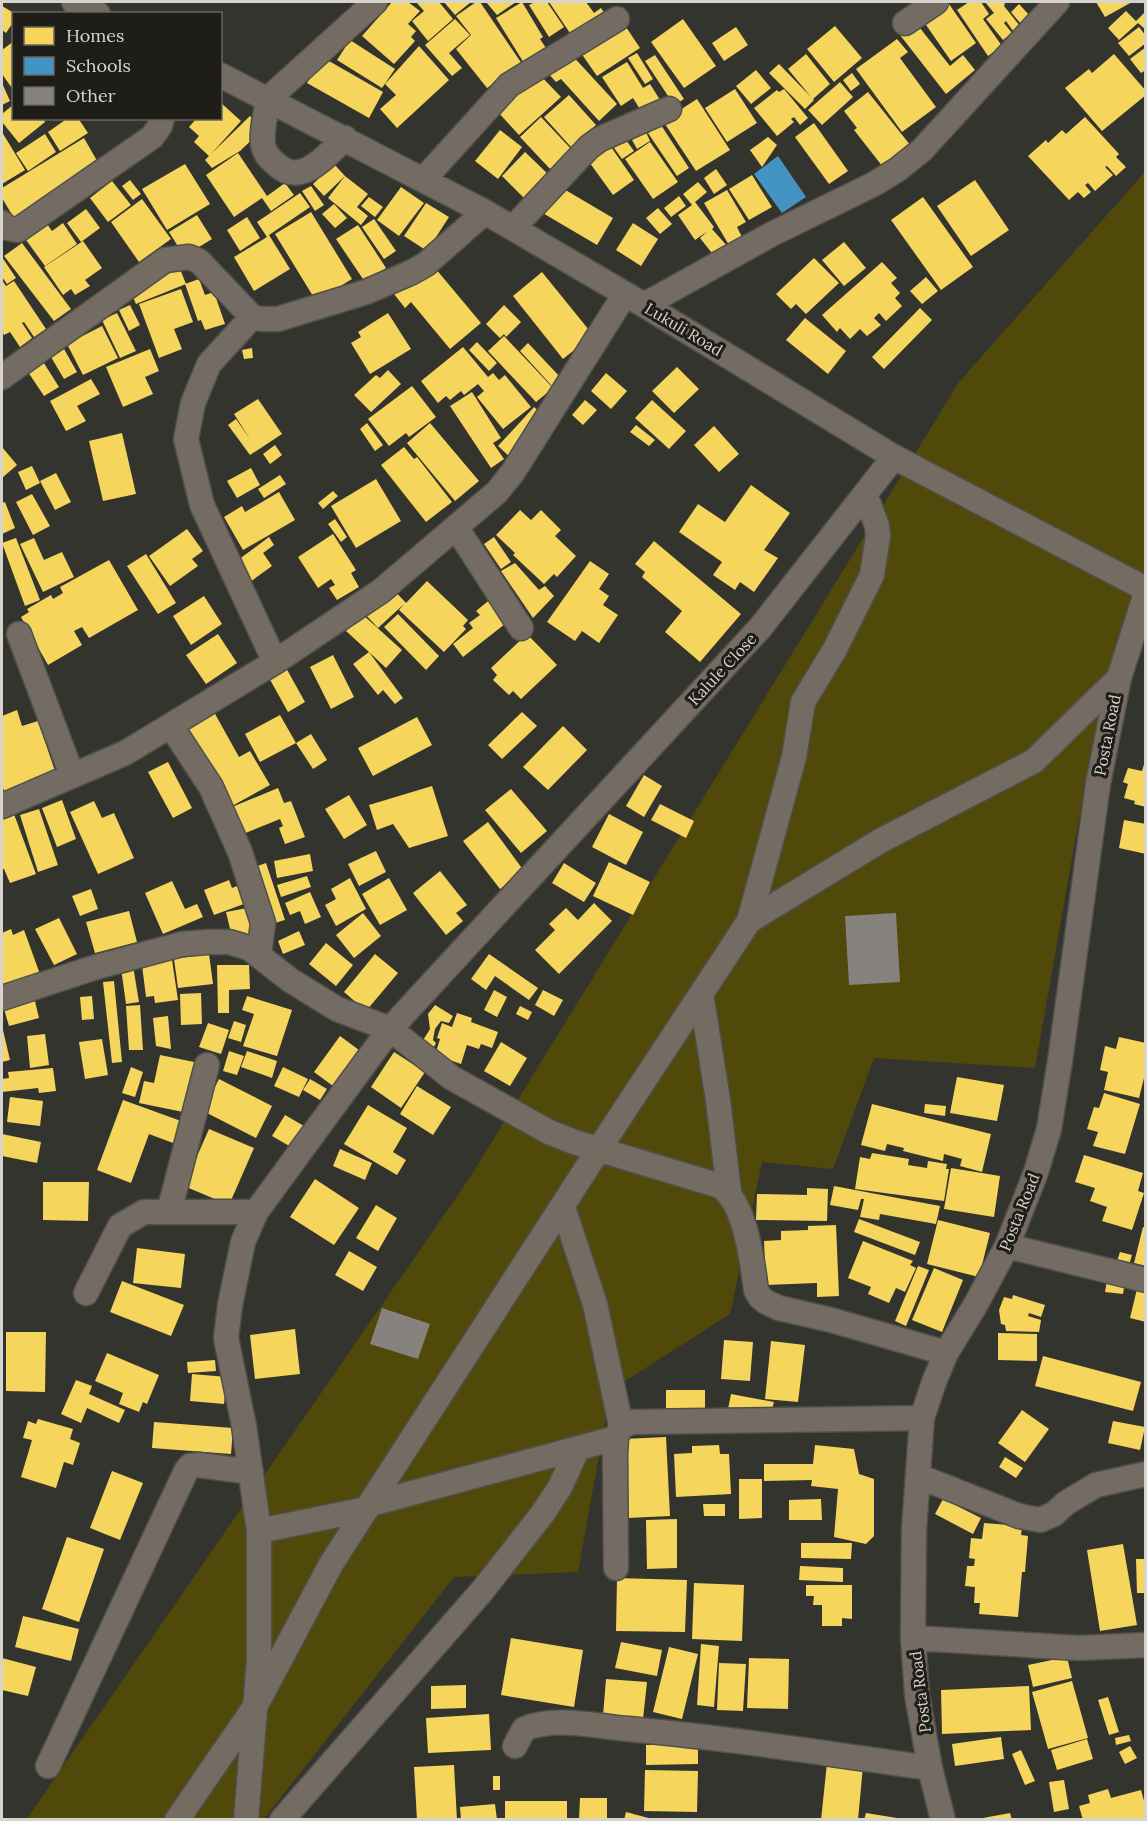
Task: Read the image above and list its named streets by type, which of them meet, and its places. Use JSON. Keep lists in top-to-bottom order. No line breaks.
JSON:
{"streets":{"street":["Lukuli Road","Kalule Close","Posta Road"]},"crossings":[["Lukuli Road","Kalule Close"],["Lukuli Road","Posta Road"]],"legend":["Homes","Schools","Other"]}
